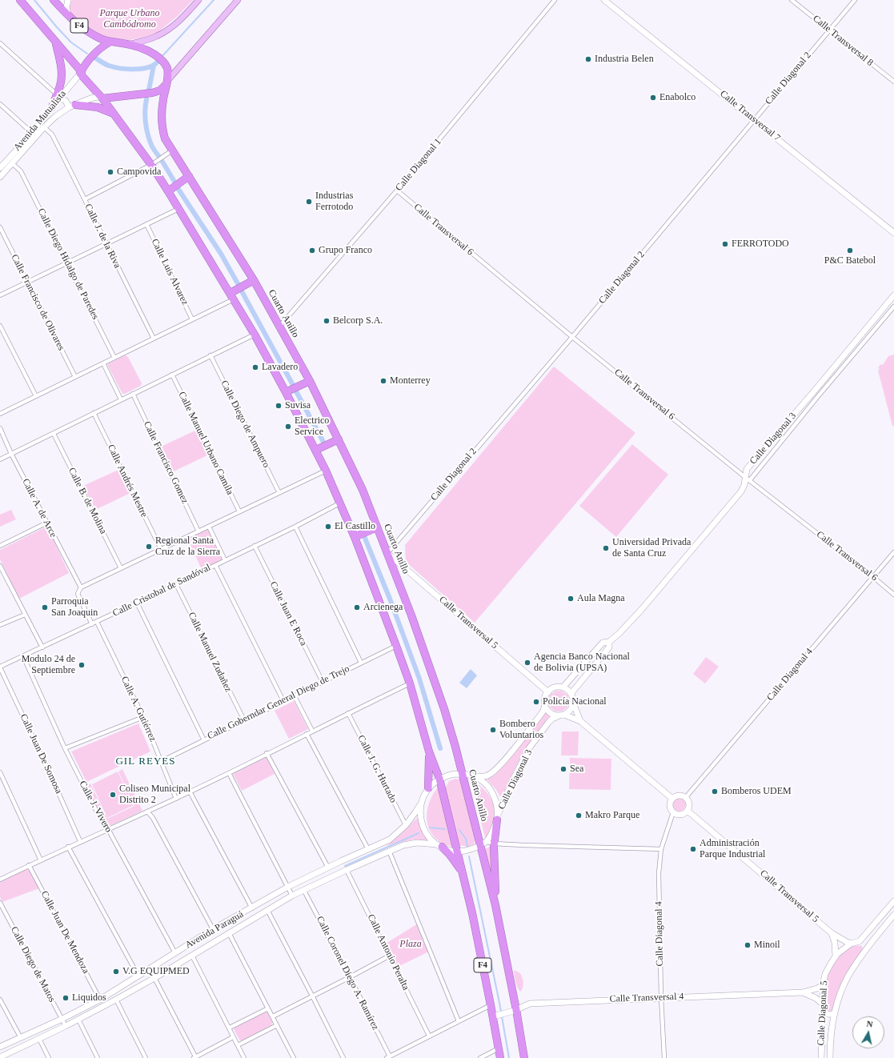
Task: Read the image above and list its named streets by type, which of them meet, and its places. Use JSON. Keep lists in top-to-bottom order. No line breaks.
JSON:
{"streets":{"highway":["F4","Cuarto Anillo"],"main road":["Calle Transversal 7","Avenida Mutualista","Calle Diagonal 3","Calle Transversal 5","Avenida Paraguá","Calle Transversal 4","Calle Diagonal 5"],"street":["Calle Transversal 8","Calle Diagonal 2","Calle Diagonal 1","Calle Transversal 6","Calle J. de la Riva","Calle Diego Hidalgo de Paredes","Calle Luis Alvarez","Calle Francisco de Olivares","Calle Diego de Ampuero","Calle Manuel Urbano Camila","Calle Francisco Gomez","Calle Andrés Mestre","Calle B. de Molina","Calle A. de Arce","Calle Cristobal de Sandóval","Calle Juan E Roca","Calle Manuel Zudañez","Calle Diagonal 4","Calle Goberndar General Diego de Trejo","Calle A. Gutiérrez","Calle Juan De Somosa","Calle J. G. Hurtado","Calle J. Vivero","Calle Juan De Mendoza","Calle Antonio Peralta","Calle Diego de Matos","Calle Coronel Diego A. Ramírez"]},"crossings":[["F4","Avenida Mutualista"],["F4","Cuarto Anillo"],["F4","Calle Cristobal de Sandóval"],["F4","Calle Goberndar General Diego de Trejo"],["F4","Avenida Paraguá"],["F4","Calle Transversal 4"],["Calle Transversal 8","Calle Diagonal 2"],["Calle Diagonal 2","Calle Transversal 7"],["Calle Diagonal 2","Calle Transversal 6"],["Calle Diagonal 2","Cuarto Anillo"],["Calle Diagonal 2","Calle Transversal 5"],["Avenida Mutualista","Calle J. de la Riva"],["Avenida Mutualista","Calle Diego Hidalgo de Paredes"],["Avenida Mutualista","Cuarto Anillo"],["Calle Diagonal 1","Calle Transversal 6"],["Calle Diagonal 1","Cuarto Anillo"],["Calle Transversal 6","Calle Diagonal 3"],["Calle Transversal 6","Calle Diagonal 4"],["Cuarto Anillo","Calle Diagonal 3"],["Cuarto Anillo","Calle Transversal 5"],["Cuarto Anillo","Calle Transversal 4"],["Calle Diagonal 3","Calle Transversal 5"],["Calle Cristobal de Sandóval","Calle Juan E Roca"],["Calle Cristobal de Sandóval","Calle Manuel Zudañez"],["Calle Cristobal de Sandóval","Calle A. Gutiérrez"],["Calle Cristobal de Sandóval","Calle Juan De Somosa"],["Calle Cristobal de Sandóval","Calle J. Vivero"],["Calle Juan E Roca","Calle Goberndar General Diego de Trejo"],["Calle Transversal 5","Calle Diagonal 4"],["Calle Transversal 5","Calle Diagonal 5"],["Calle Manuel Zudañez","Calle Goberndar General Diego de Trejo"],["Calle Diagonal 4","Calle Transversal 4"],["Calle Goberndar General Diego de Trejo","Calle A. Gutiérrez"],["Calle J. G. Hurtado","Avenida Paraguá"],["Calle J. Vivero","Avenida Paraguá"],["Avenida Paraguá","Calle Juan De Mendoza"],["Avenida Paraguá","Calle Antonio Peralta"],["Avenida Paraguá","Calle Diego de Matos"],["Avenida Paraguá","Calle Coronel Diego A. Ramírez"],["Calle Transversal 4","Calle Diagonal 5"]],"districts":["GIL REYES"],"parks":["Parque Urbano Cambódromo","Plaza"],"places":["Industria Belen","Enabolco","Campovida","Industrias Ferrotodo","FERROTODO","Grupo Franco","P&C Batebol","Belcorp S.A.","Lavadero","Monterrey","Suvisa","Electrico Service","El Castillo","Regional Santa Cruz de la Sierra","Universidad Privada de Santa Cruz","Aula Magna","Parroquia San Joaquin","Arcienega","Agencia Banco Nacional de Bolivia (UPSA)","Modulo 24 de Septiembre","Policía Nacional","Bombero Voluntarios","Sea","Bomberos UDEM","Coliseo Municipal Distrito 2","Makro Parque","Administración Parque Industrial","Minoil","V.G EQUIPMED","Liquidos"],"north":"top"}
